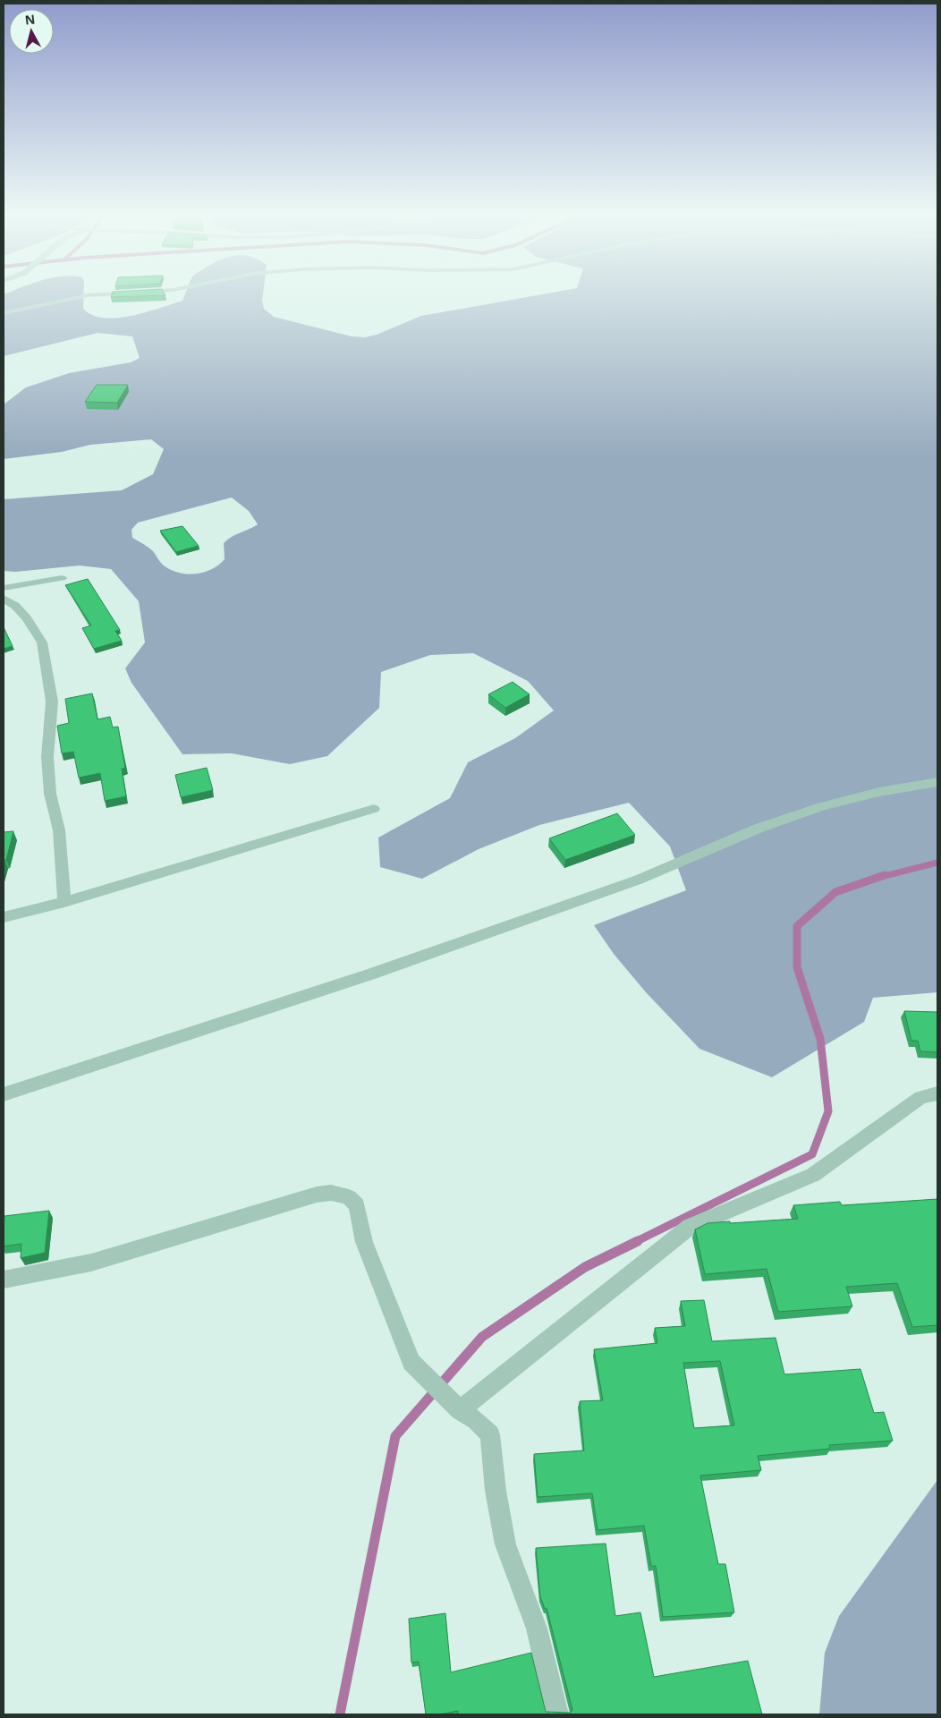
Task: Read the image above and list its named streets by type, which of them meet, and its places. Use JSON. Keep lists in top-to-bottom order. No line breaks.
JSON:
{"north":"top"}
